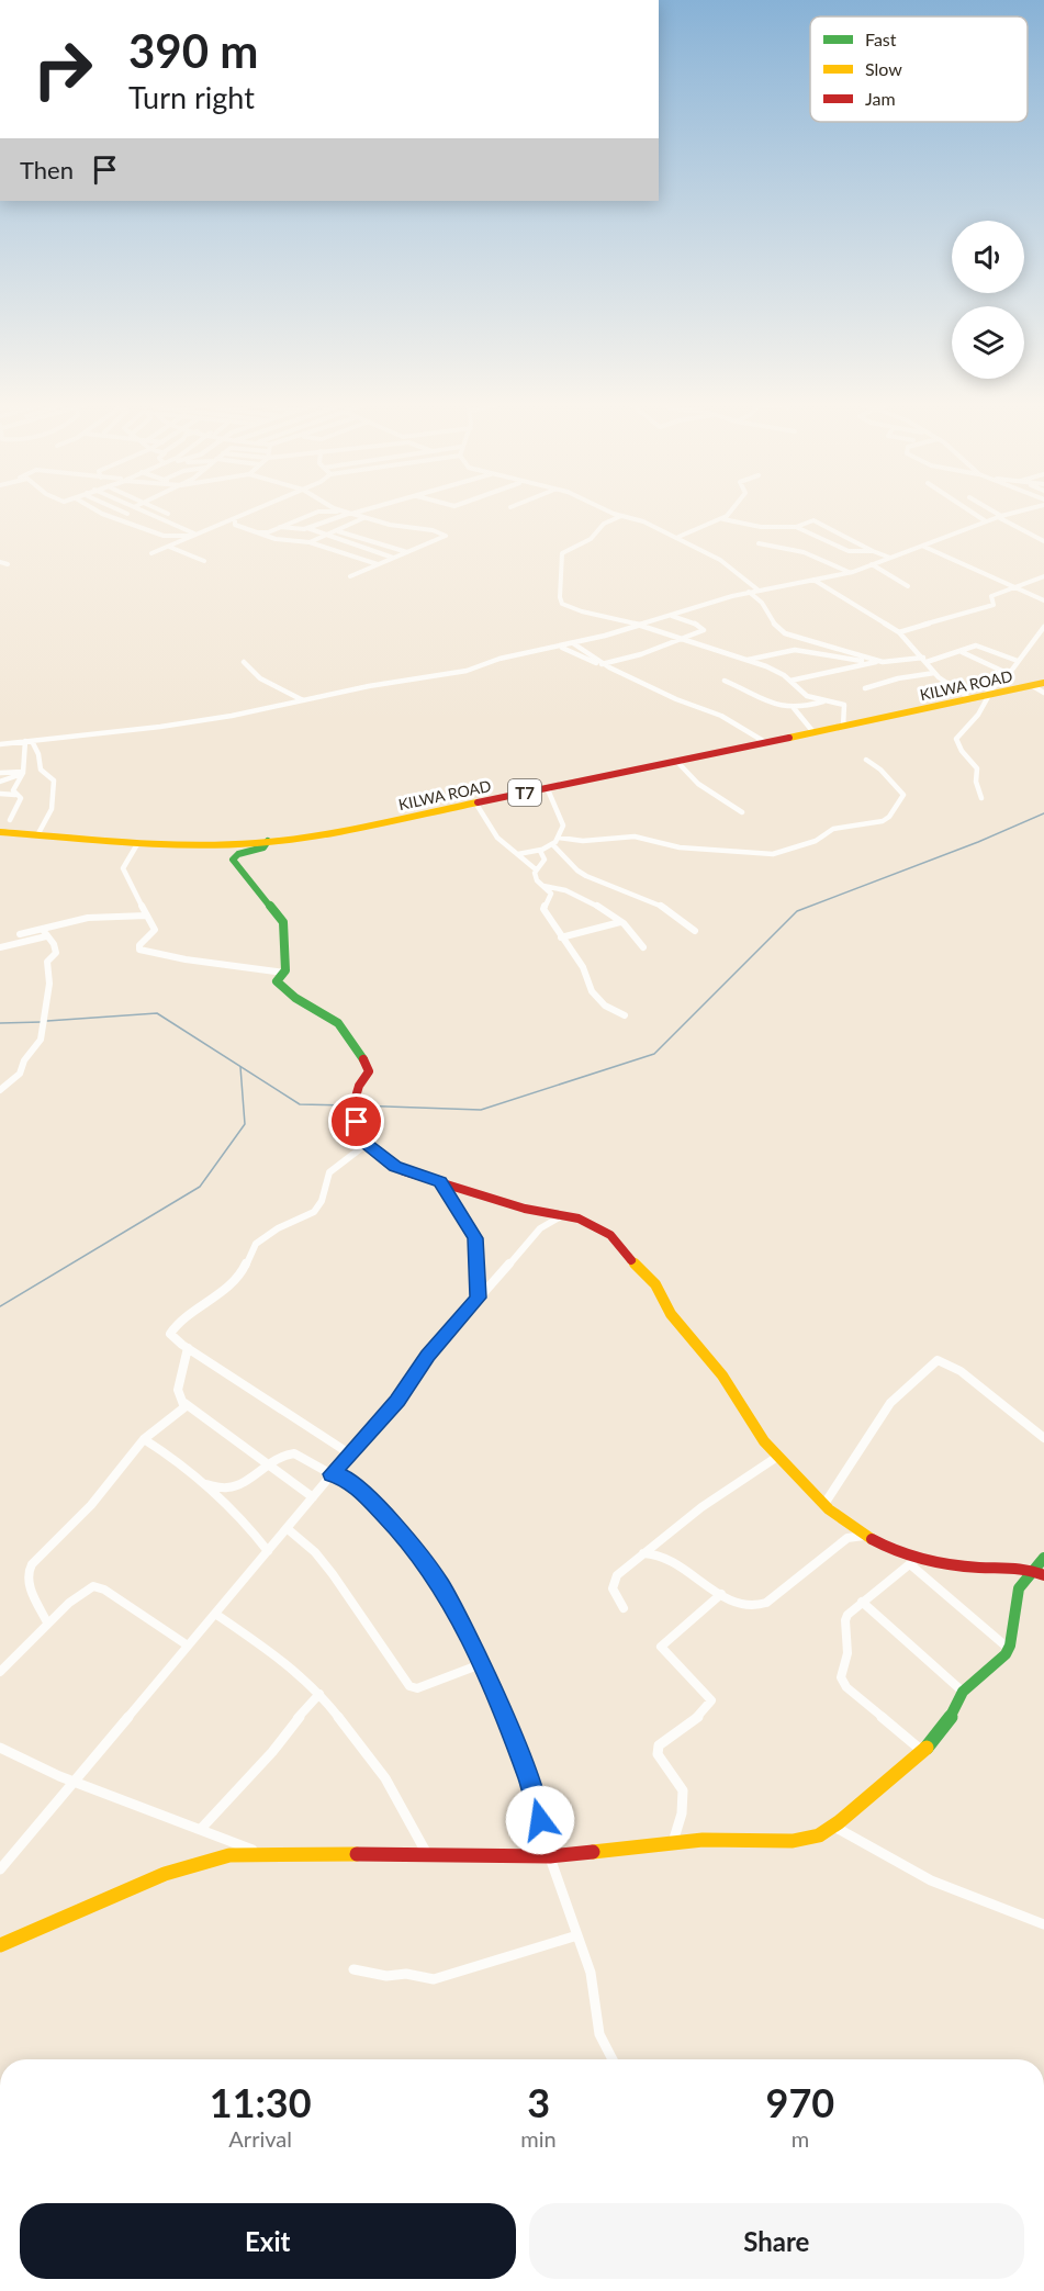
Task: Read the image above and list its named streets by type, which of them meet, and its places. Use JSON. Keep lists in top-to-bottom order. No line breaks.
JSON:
{"streets":{"main road":["KILWA ROAD","T7"]},"legend":["Fast","Slow","Jam"],"page":{"turn":["390 m","Turn right"],"then":"Then","eta":["11:30","Arrival","3","min","970","m"],"buttons":["Exit","Share"]}}
